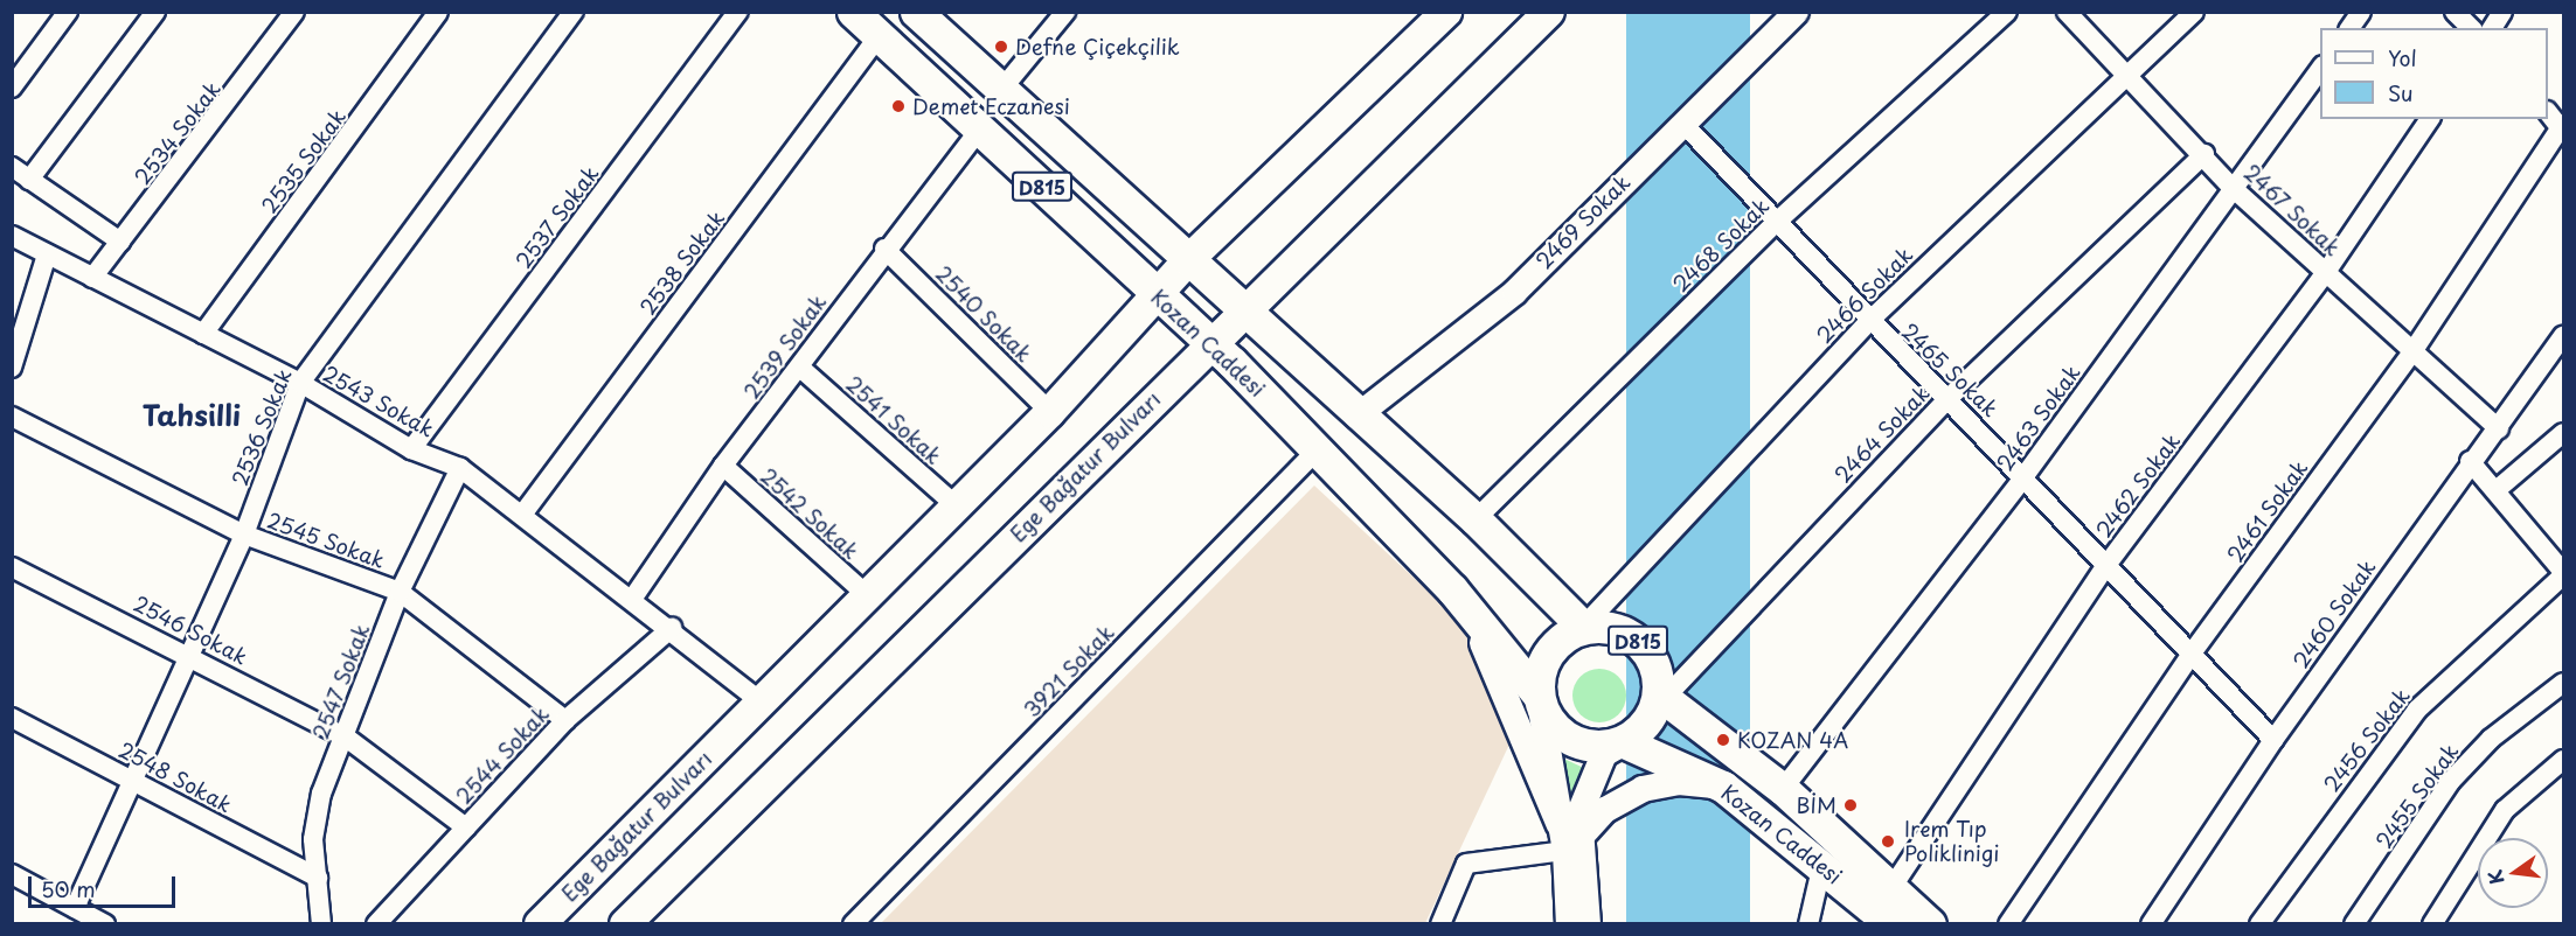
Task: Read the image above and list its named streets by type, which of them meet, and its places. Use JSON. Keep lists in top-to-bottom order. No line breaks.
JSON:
{"streets":{"highway":["D815","Kozan Caddesi"],"main road":["Ege Bağatur Bulvarı"],"street":["2534 Sokak","2535 Sokak","2467 Sokak","2537 Sokak","2469 Sokak","2468 Sokak","2538 Sokak","2466 Sokak","2540 Sokak","2539 Sokak","2465 Sokak","2543 Sokak","2463 Sokak","2541 Sokak","2536 Sokak","2464 Sokak","2462 Sokak","2461 Sokak","2542 Sokak","2545 Sokak","2460 Sokak","2546 Sokak","3921 Sokak","2547 Sokak","2456 Sokak","2544 Sokak","2548 Sokak","2455 Sokak"]},"crossings":[["2534 Sokak","2543 Sokak"],["2535 Sokak","2543 Sokak"],["D815","2469 Sokak"],["D815","2468 Sokak"],["D815","2466 Sokak"],["D815","Kozan Caddesi"],["D815","2464 Sokak"],["D815","Ege Bağatur Bulvarı"],["2467 Sokak","2466 Sokak"],["2467 Sokak","2463 Sokak"],["2467 Sokak","2464 Sokak"],["2467 Sokak","2462 Sokak"],["2467 Sokak","2461 Sokak"],["2467 Sokak","2460 Sokak"],["2537 Sokak","2543 Sokak"],["2469 Sokak","2465 Sokak"],["2468 Sokak","2465 Sokak"],["2538 Sokak","Kozan Caddesi"],["2538 Sokak","2543 Sokak"],["2466 Sokak","Kozan Caddesi"],["2466 Sokak","2465 Sokak"],["2466 Sokak","2464 Sokak"],["2540 Sokak","2539 Sokak"],["2540 Sokak","Ege Bağatur Bulvarı"],["Kozan Caddesi","2539 Sokak"],["Kozan Caddesi","2463 Sokak"],["Kozan Caddesi","2464 Sokak"],["Kozan Caddesi","Ege Bağatur Bulvarı"],["Kozan Caddesi","2462 Sokak"],["Kozan Caddesi","3921 Sokak"],["2539 Sokak","2543 Sokak"],["2539 Sokak","2541 Sokak"],["2539 Sokak","2542 Sokak"],["2465 Sokak","2463 Sokak"],["2465 Sokak","2464 Sokak"],["2465 Sokak","2462 Sokak"],["2465 Sokak","2461 Sokak"],["2465 Sokak","2460 Sokak"],["2543 Sokak","2536 Sokak"],["2543 Sokak","Ege Bağatur Bulvarı"],["2543 Sokak","2547 Sokak"],["2543 Sokak","2544 Sokak"],["2541 Sokak","Ege Bağatur Bulvarı"],["2536 Sokak","2545 Sokak"],["2536 Sokak","2546 Sokak"],["2536 Sokak","2548 Sokak"],["Ege Bağatur Bulvarı","2542 Sokak"],["2545 Sokak","2547 Sokak"],["2545 Sokak","2544 Sokak"],["2546 Sokak","2547 Sokak"],["2546 Sokak","2544 Sokak"],["2547 Sokak","2548 Sokak"]],"districts":["Tahsilli"],"places":["Defne Çiçekçilik","Demet Eczanesi","KOZAN 4A","BİM","Irem Tıp Poliklinigi"],"legend":["Yol","Su"],"scale_bar":"50 m","north":"left"}
